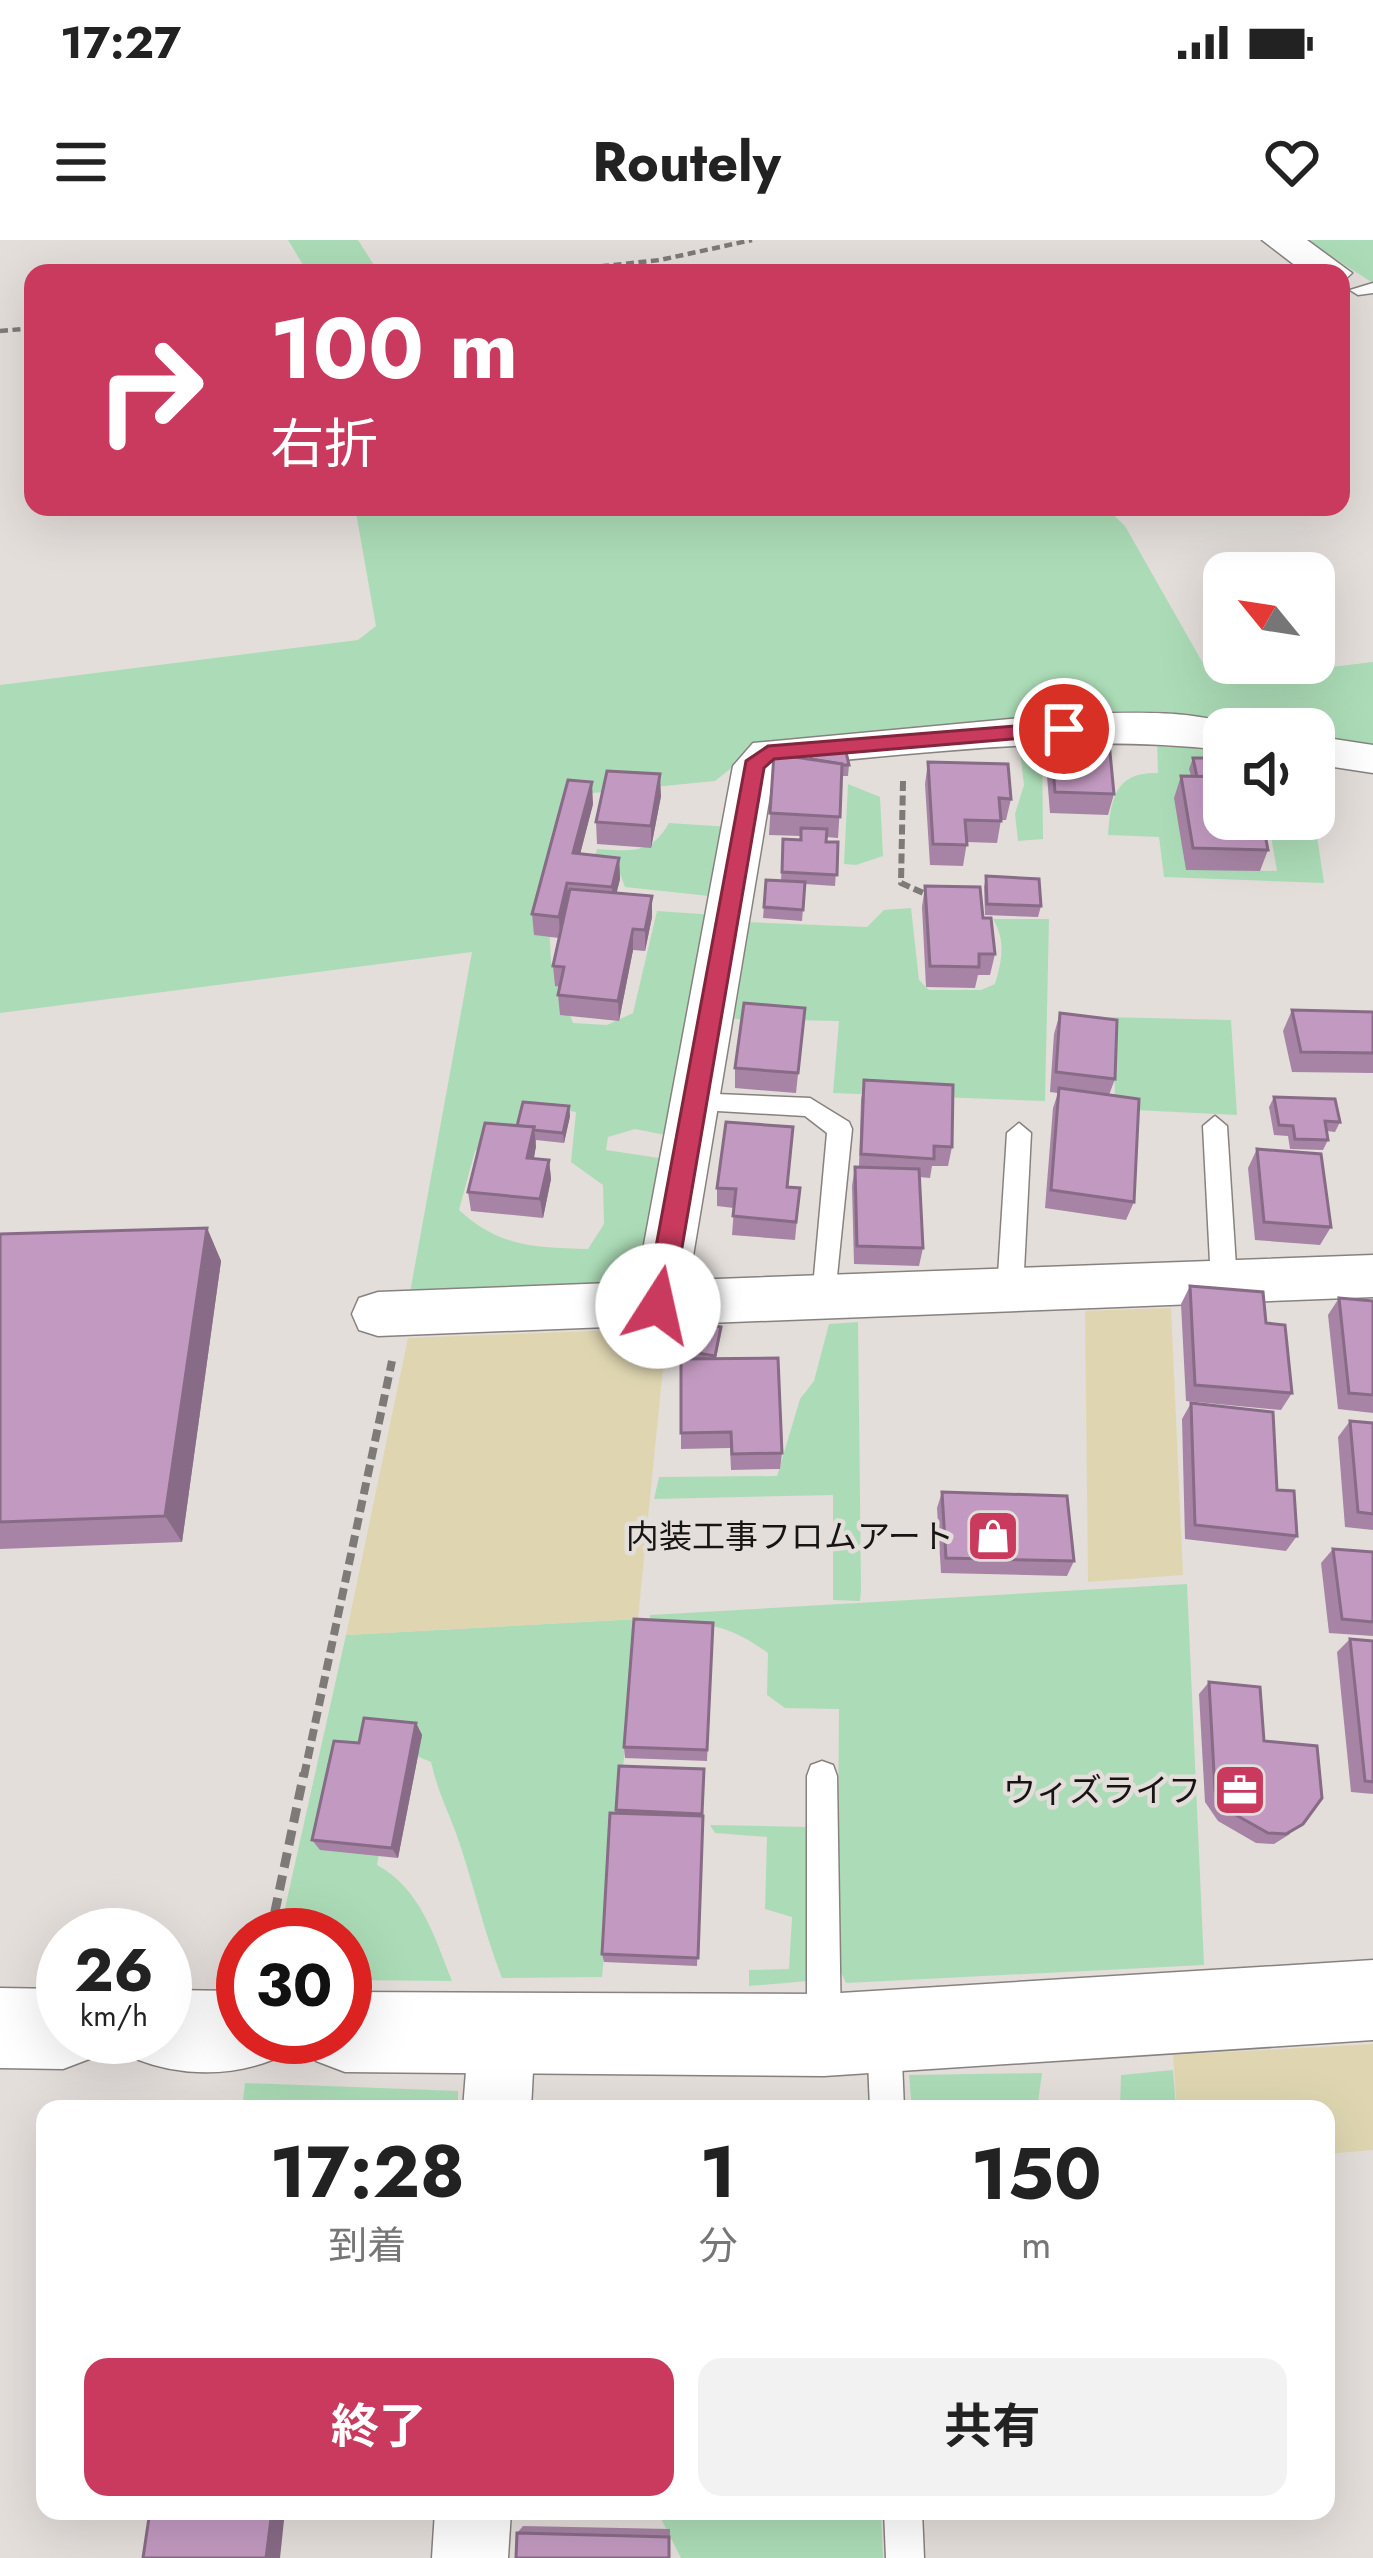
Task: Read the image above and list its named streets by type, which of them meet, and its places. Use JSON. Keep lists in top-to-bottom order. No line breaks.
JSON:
{"places":{"shop":["内装工事フロムアート"],"office":["ウィズライフ"]},"north":"top left","page":{"status":"17:27","header":"Routely","turn":["100 m","右折"],"speed":"26 km/h","limit":"30","eta":["17:28","到着","1","分","150","m"],"buttons":["終了","共有"]}}
